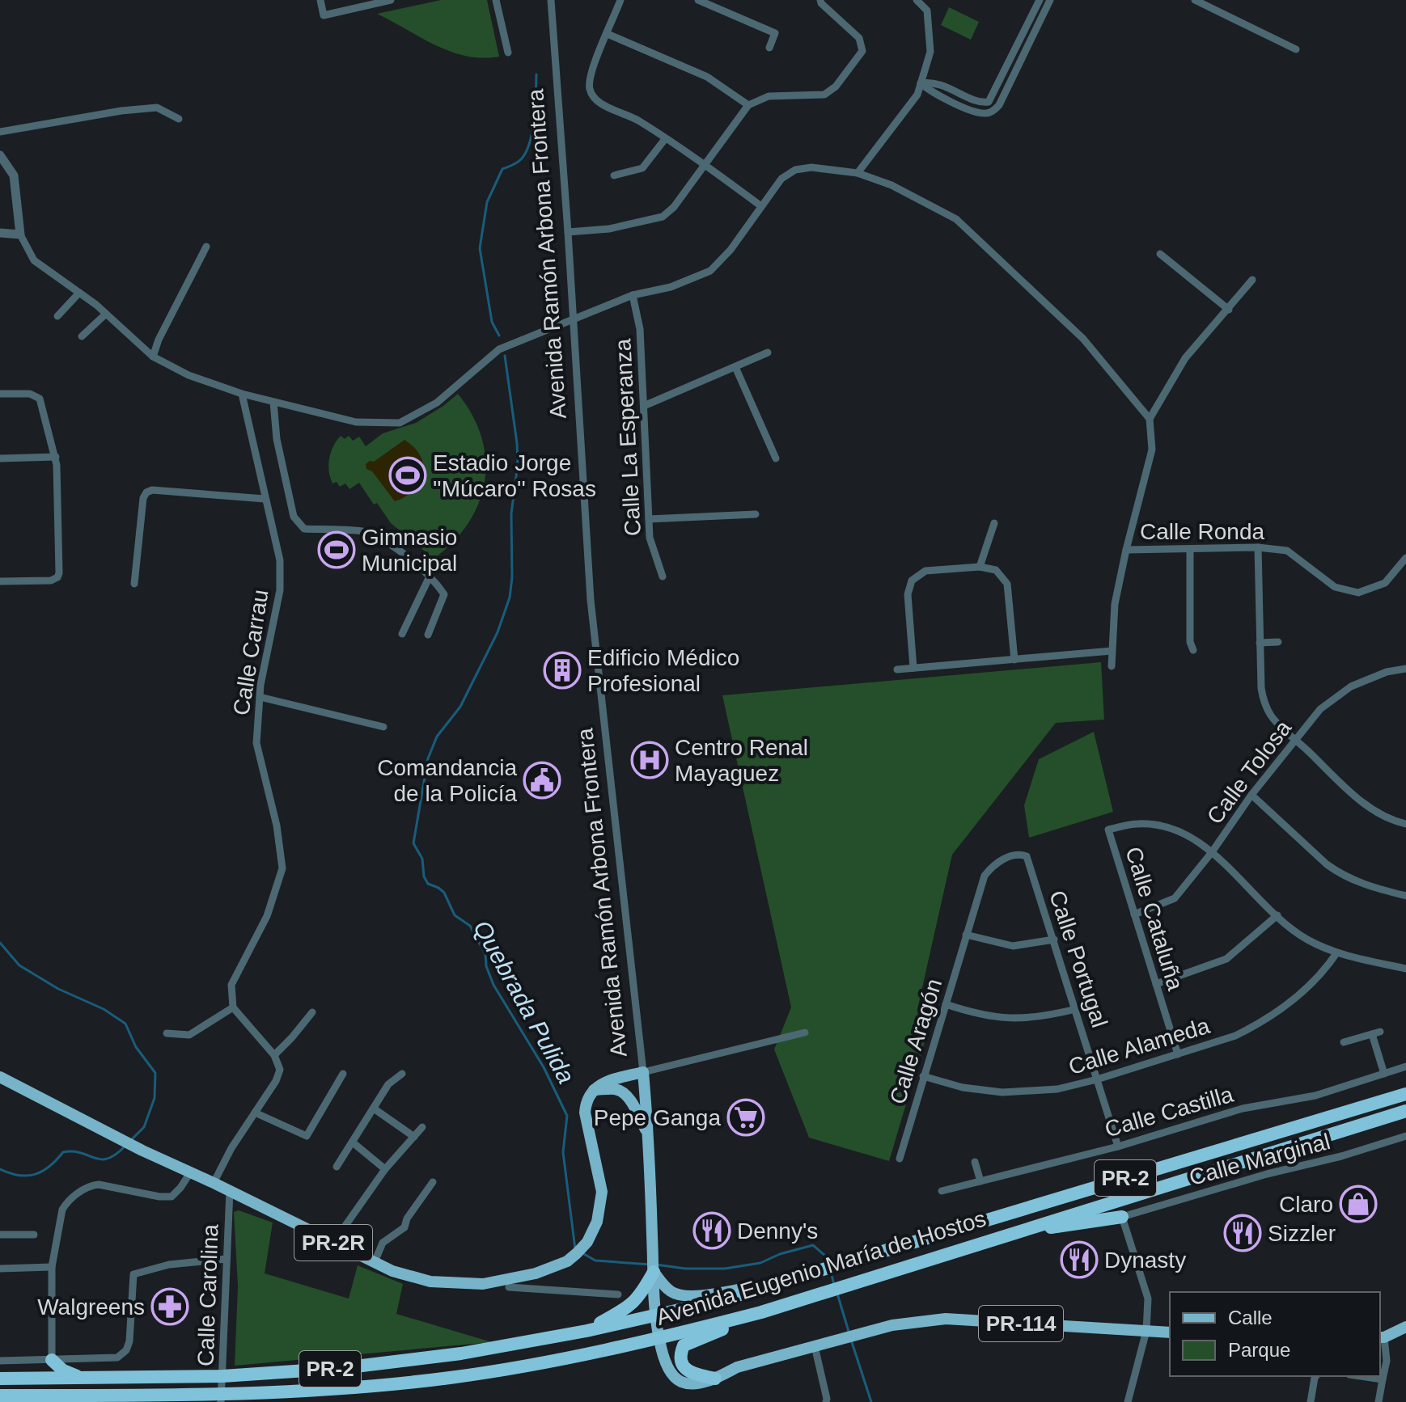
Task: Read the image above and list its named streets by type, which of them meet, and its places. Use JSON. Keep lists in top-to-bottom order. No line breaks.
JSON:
{"streets":{"highway":["PR-2","Avenida Eugenio María de Hostos"],"main road":["Avenida Ramón Arbona Frontera","PR-2R","PR-114"],"street":["Calle La Esperanza","Calle Ronda","Calle Carrau","Calle Tolosa","Calle Cataluña","Calle Portugal","Calle Aragón","Calle Alameda","Calle Castilla","Calle Marginal","Calle Carolina"]},"crossings":[["Avenida Ramón Arbona Frontera","Avenida Eugenio María de Hostos"],["Avenida Ramón Arbona Frontera","PR-114"],["Calle Tolosa","Calle Cataluña"],["Calle Cataluña","Calle Alameda"],["Calle Portugal","Calle Aragón"],["Calle Portugal","Calle Alameda"],["Calle Portugal","Calle Castilla"],["Calle Aragón","Calle Alameda"],["PR-2R","Calle Carolina"],["Avenida Eugenio María de Hostos","Calle Carolina"],["Avenida Eugenio María de Hostos","PR-114"]],"water":["Quebrada Pulida"],"places":{"sports":["Estadio Jorge ''Múcaro'' Rosas","Gimnasio Municipal"],"building":["Edificio Médico Profesional"],"hospital":["Centro Renal Mayaguez"],"public building":["Comandancia de la Policía"],"supermarket":["Pepe Ganga"],"shop":["Claro"],"restaurant":["Denny's","Sizzler","Dynasty"],"pharmacy":["Walgreens"]},"legend":["Calle","Parque"]}
